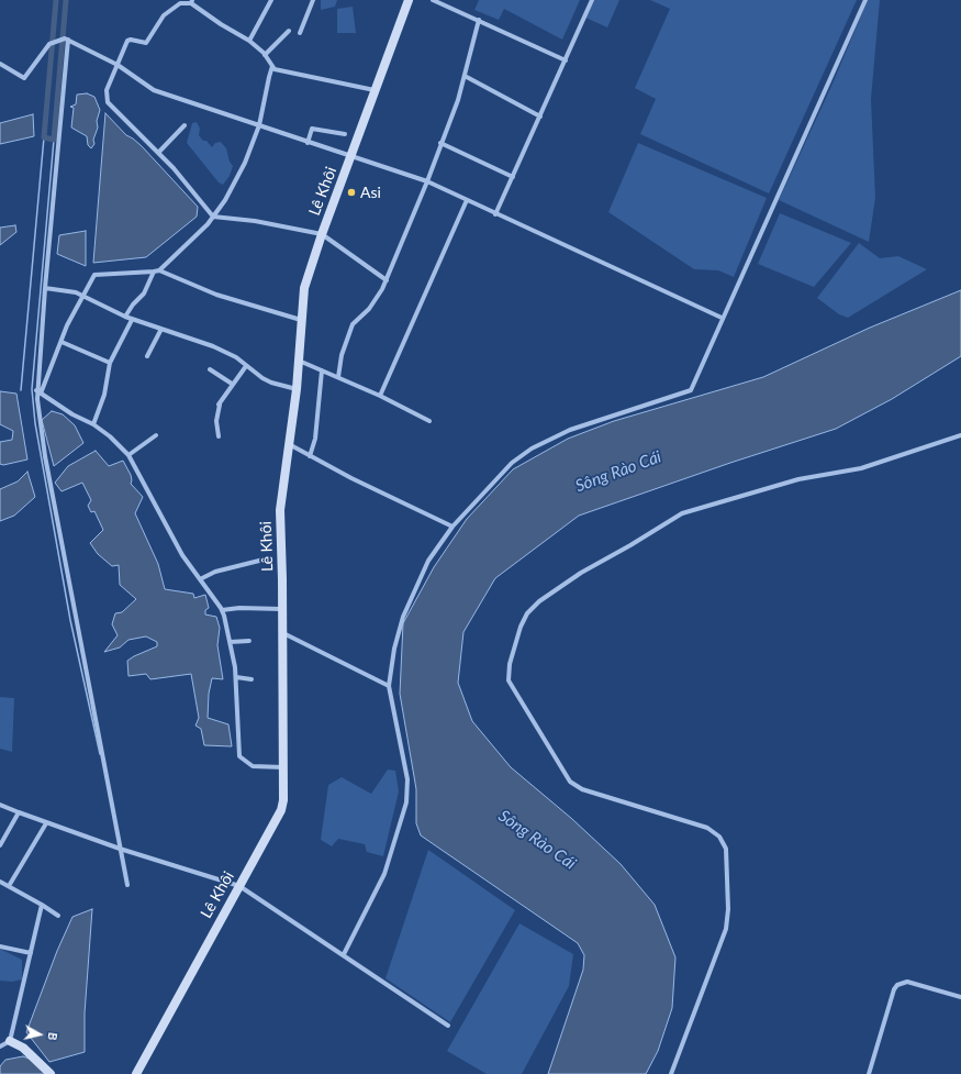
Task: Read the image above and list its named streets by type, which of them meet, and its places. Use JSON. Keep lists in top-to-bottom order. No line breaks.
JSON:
{"streets":{"street":["Lê Khôi"]},"water":["Sông Rào Cái"],"places":["Asi"],"north":"right"}
